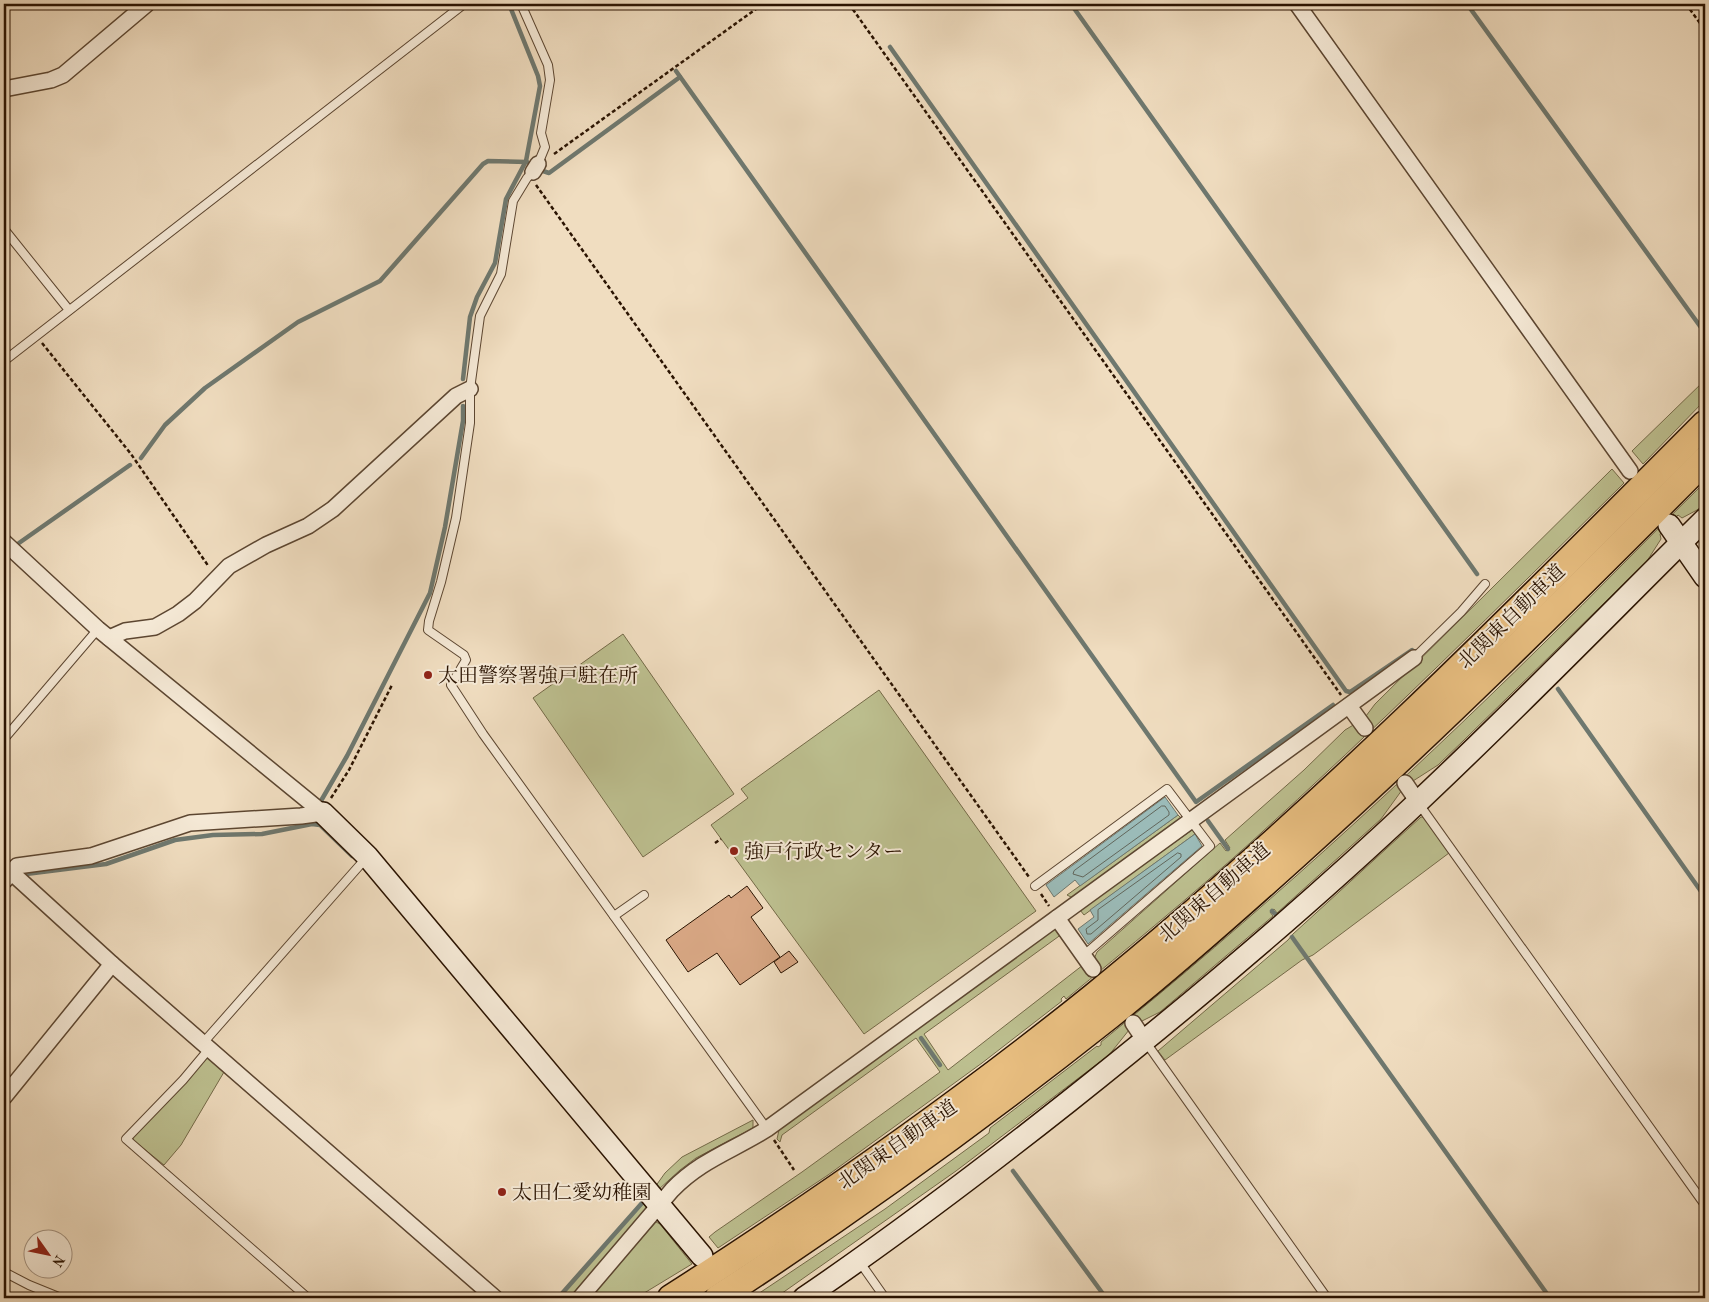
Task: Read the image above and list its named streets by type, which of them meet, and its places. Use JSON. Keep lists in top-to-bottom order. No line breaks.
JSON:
{"streets":{"highway":["北関東自動車道"]},"places":["太田警察署強戸駐在所","強戸行政センター","太田仁愛幼稚園"],"north":"bottom right"}
